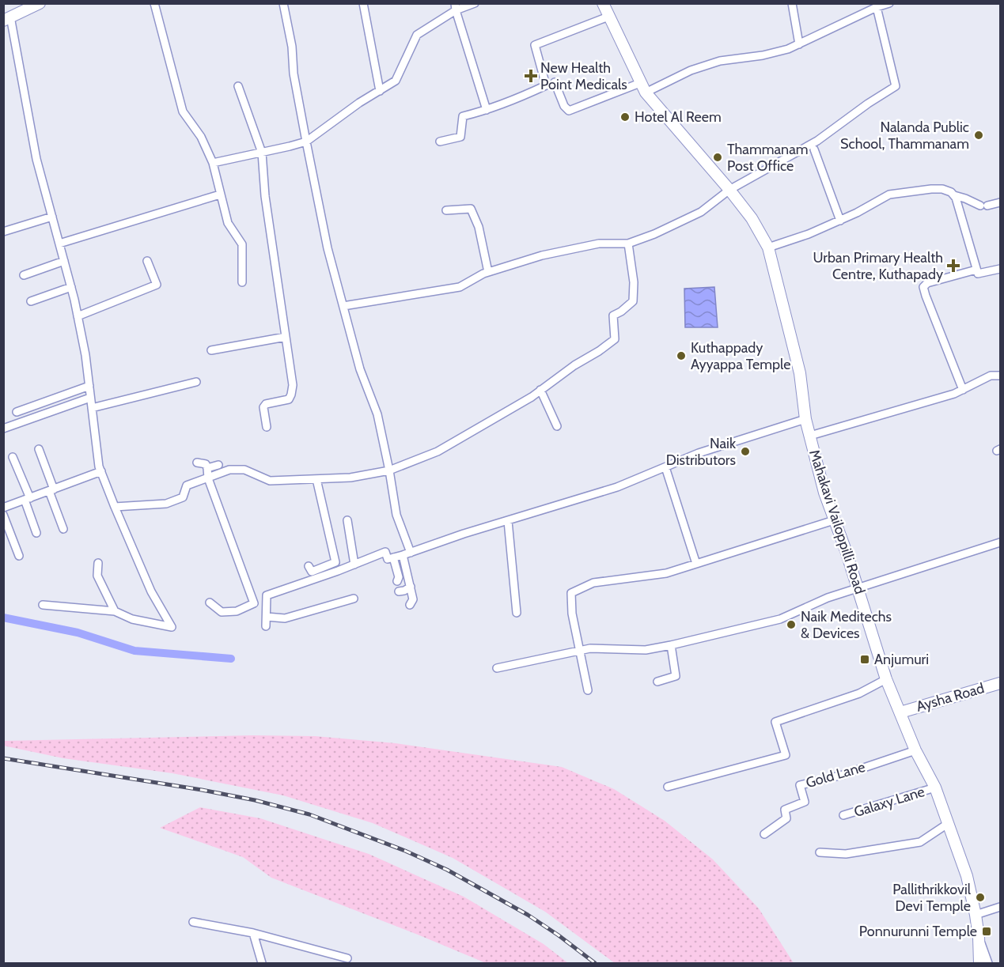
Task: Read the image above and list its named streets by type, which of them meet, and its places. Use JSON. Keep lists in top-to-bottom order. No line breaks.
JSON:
{"streets":{"main road":["Mahakavi Vailoppilli Road","Aysha Road"],"street":["Gold Lane","Galaxy Lane"]},"crossings":[["Mahakavi Vailoppilli Road","Aysha Road"],["Mahakavi Vailoppilli Road","Gold Lane"],["Mahakavi Vailoppilli Road","Galaxy Lane"]],"places":{"health":["New Health Point Medicals","Urban Primary Health Centre, Kuthapady"],"other":["Hotel Al Reem","Nalanda Public School, Thammanam","Thammanam Post Office","Kuthappady Ayyappa Temple","Naik Distributors","Naik Meditechs & Devices","Pallithrikkovil Devi Temple"],"transit":["Anjumuri","Ponnurunni Temple"]}}
